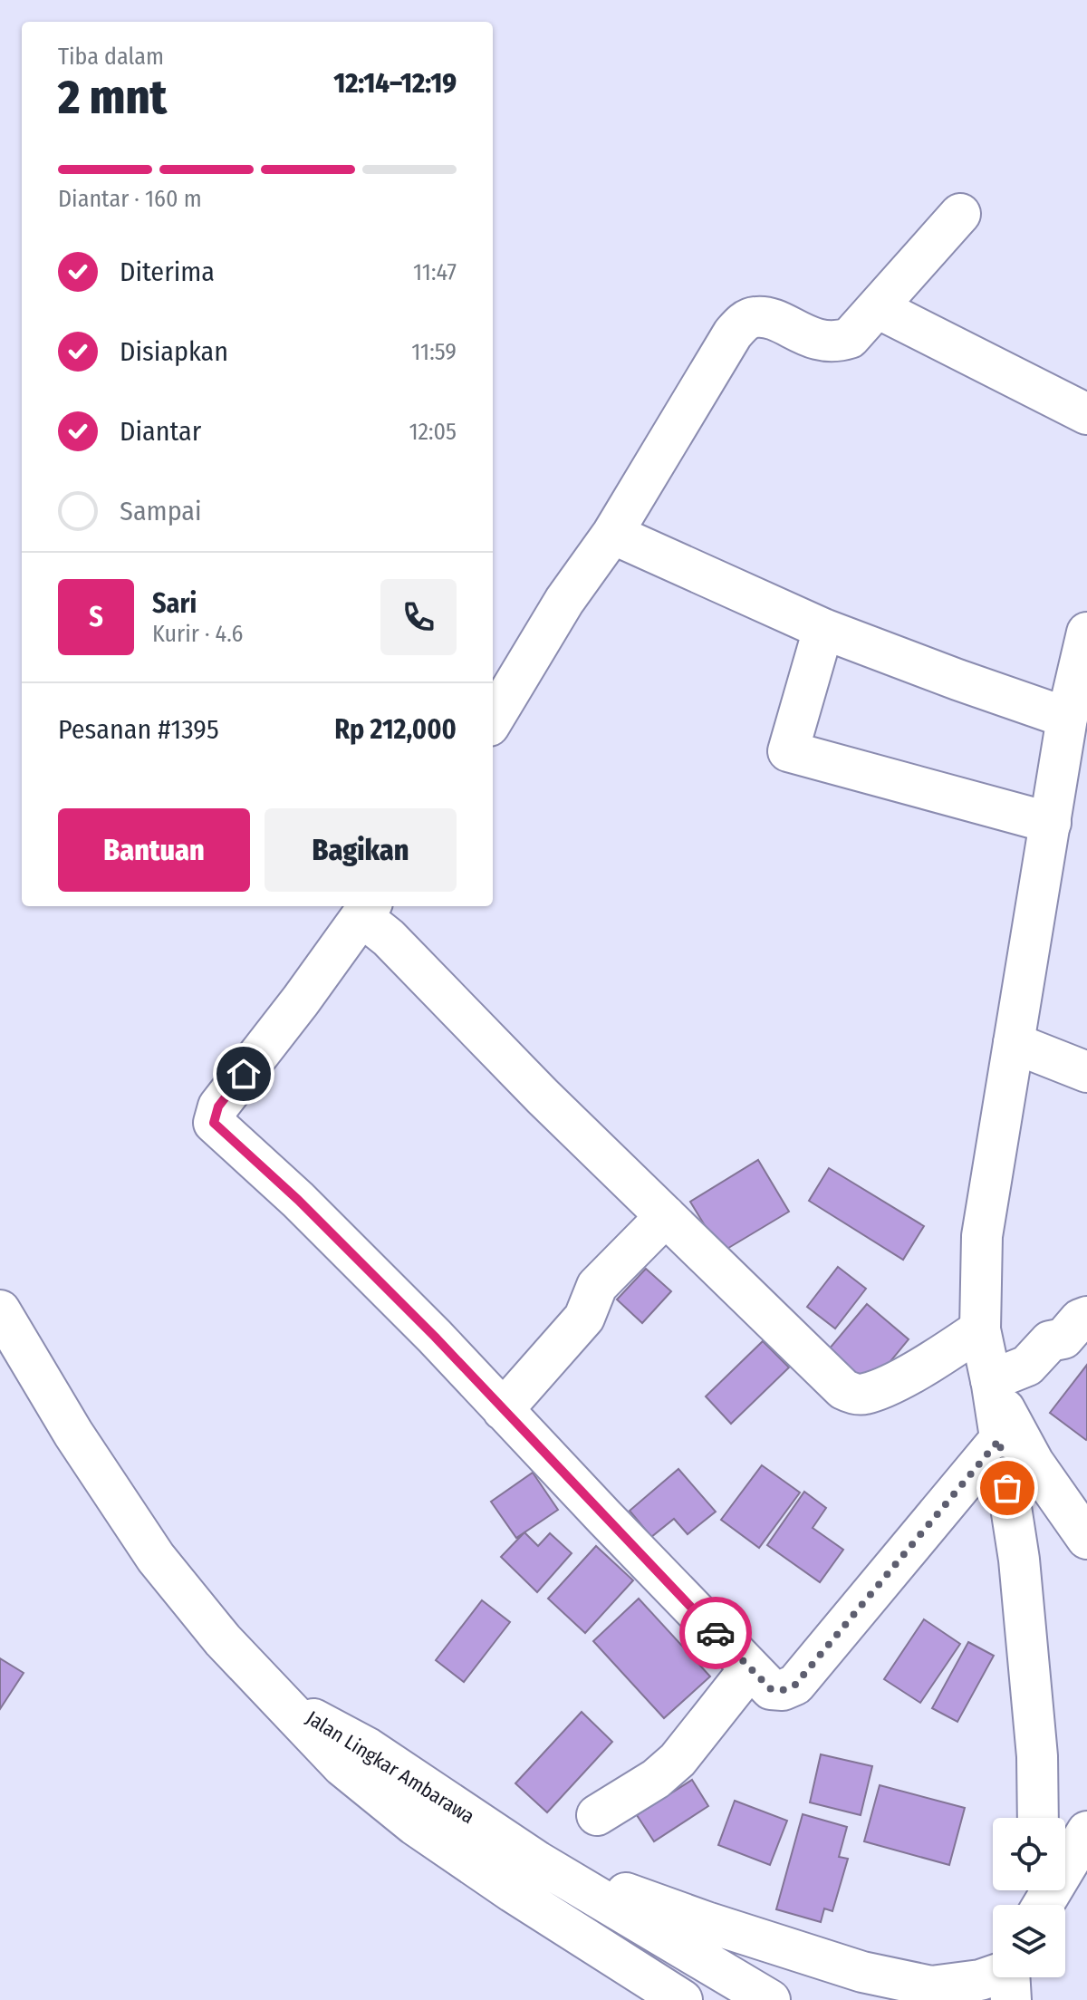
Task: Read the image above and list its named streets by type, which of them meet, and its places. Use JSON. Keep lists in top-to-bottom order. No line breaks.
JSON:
{"streets":{"main road":["Jalan Lingkar Ambarawa"]},"page":{"heading":["2 mnt","Tiba dalam","12:14–12:19"],"panel":["Sari","Kurir · 4.6","Pesanan #1395","Rp 212,000"],"bar":"Diantar · 160 m","list":[["Diterima","11:47"],["Disiapkan","11:59"],["Diantar","12:05"],"Sampai"],"round":"S","buttons":["Bantuan","Bagikan"]}}
